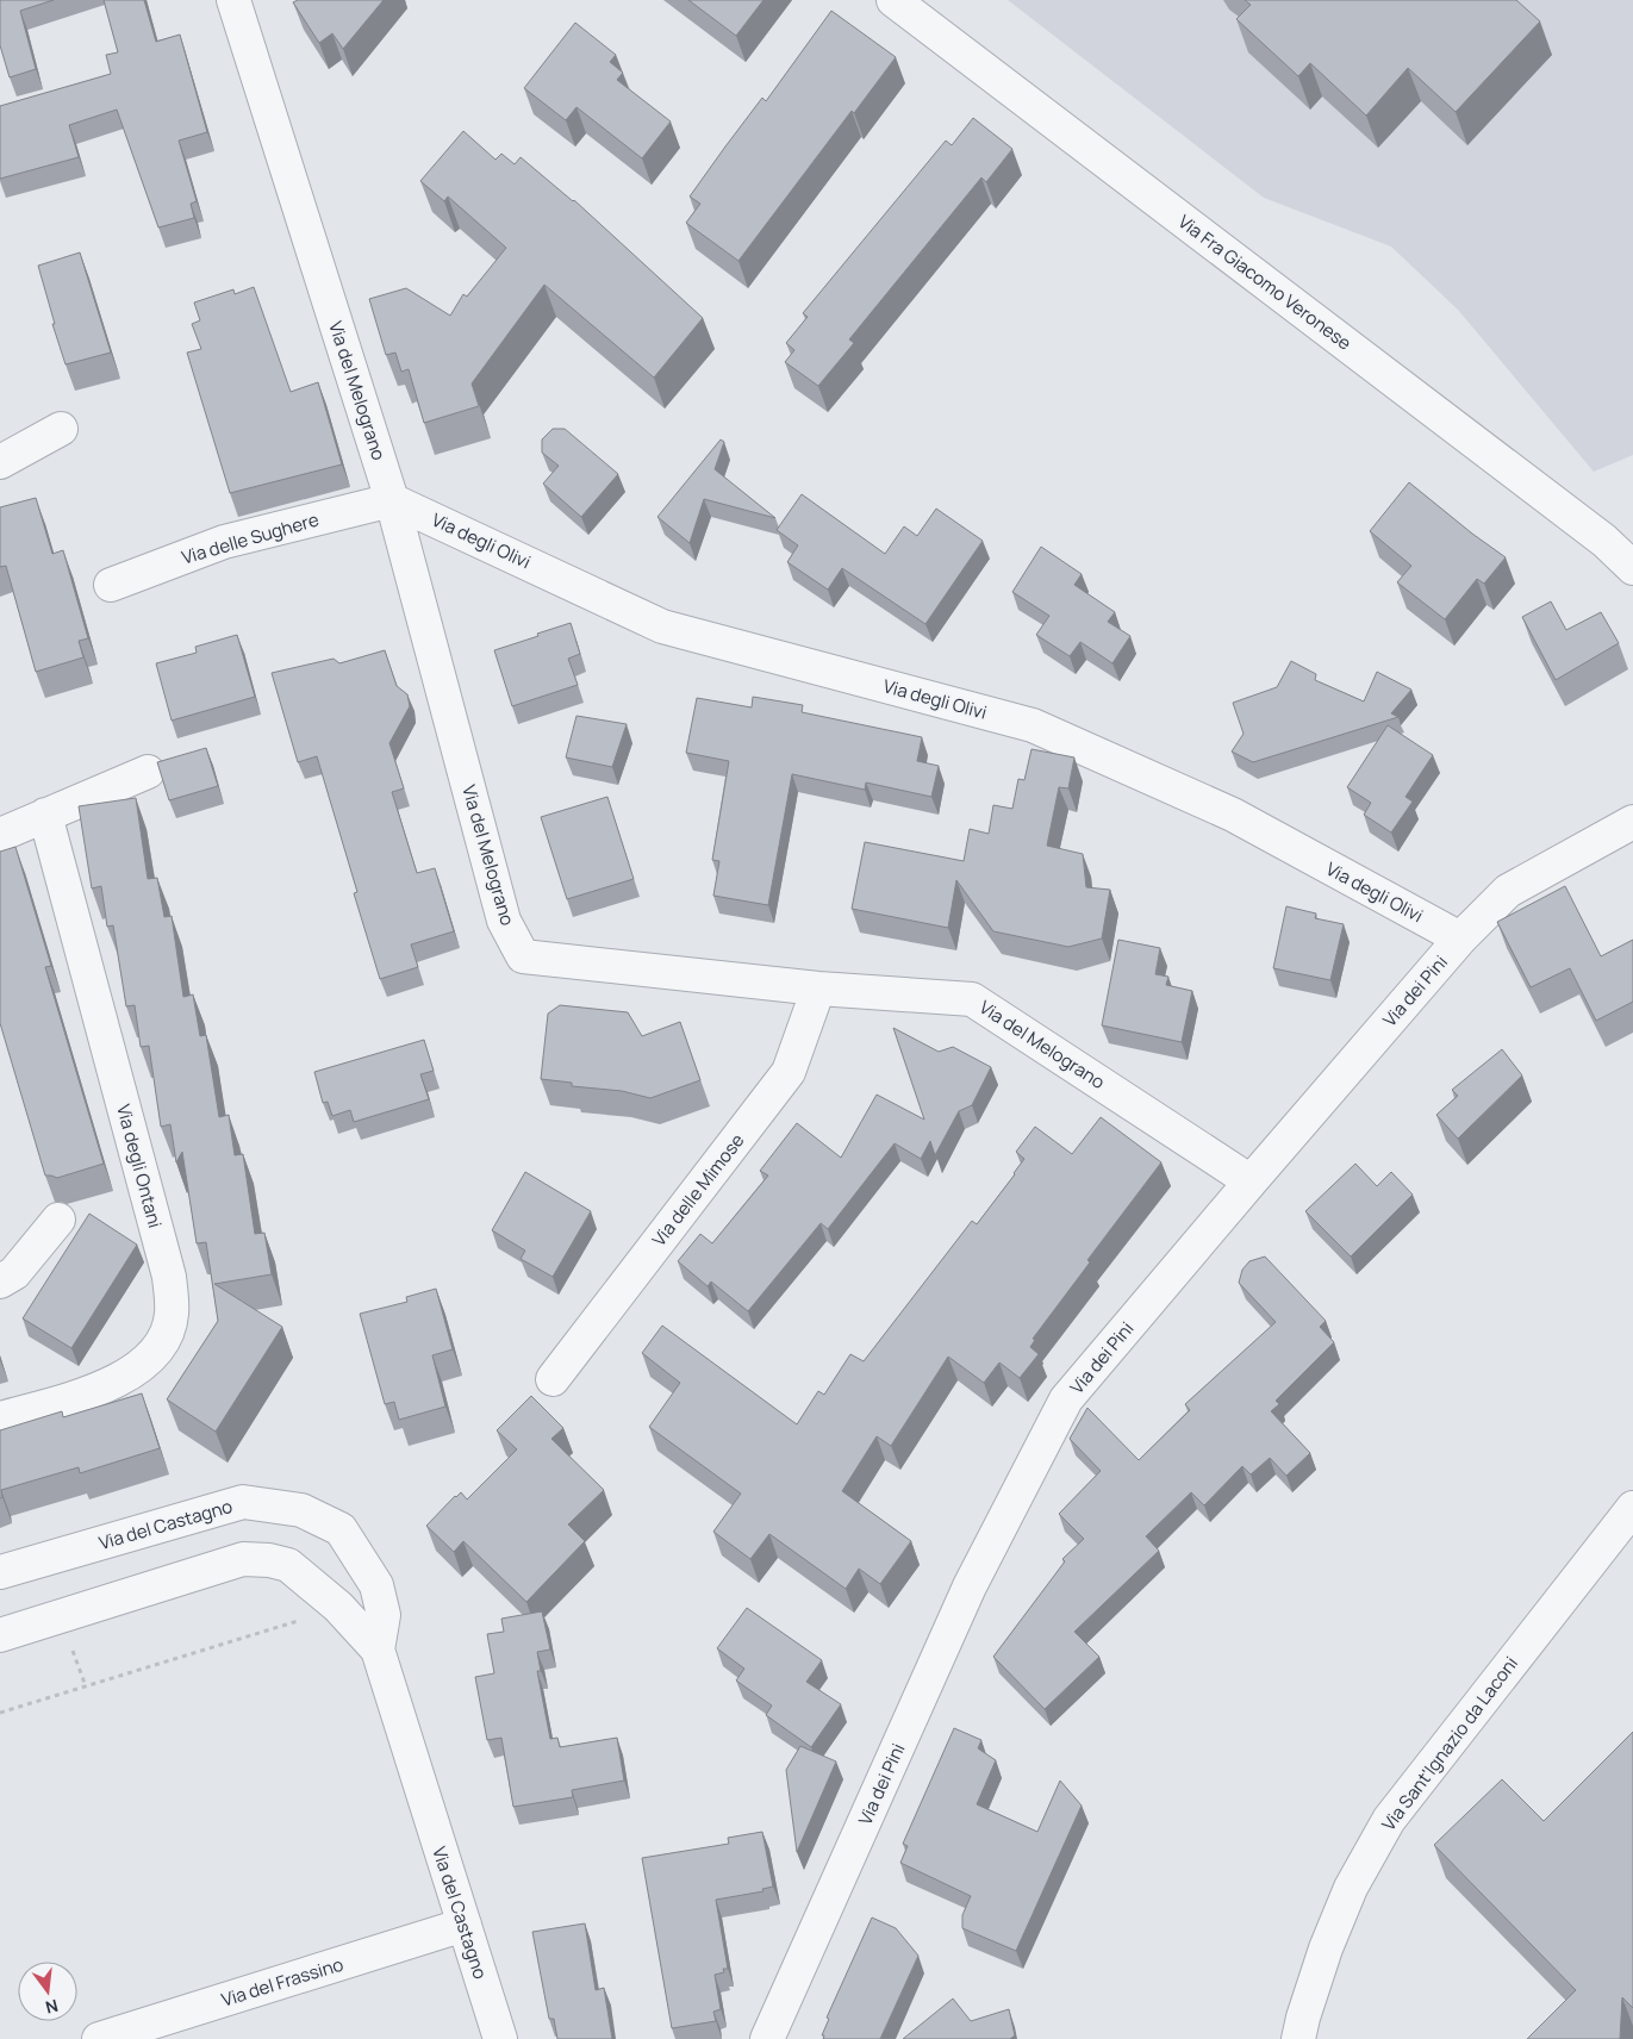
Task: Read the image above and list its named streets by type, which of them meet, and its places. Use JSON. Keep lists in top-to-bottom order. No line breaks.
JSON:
{"streets":{"street":["Via Fra Giacomo Veronese","Via del Melograno","Via delle Sughere","Via degli Olivi","Via dei Pini","Via degli Ontani","Via delle Mimose","Via del Castagno","Via Sant'Ignazio da Laconi","Via del Frassino"]},"crossings":[["Via del Melograno","Via delle Sughere"],["Via del Melograno","Via degli Olivi"],["Via del Melograno","Via dei Pini"],["Via del Melograno","Via delle Mimose"],["Via delle Sughere","Via degli Olivi"],["Via degli Olivi","Via dei Pini"],["Via del Castagno","Via del Frassino"]],"north":"bottom"}
